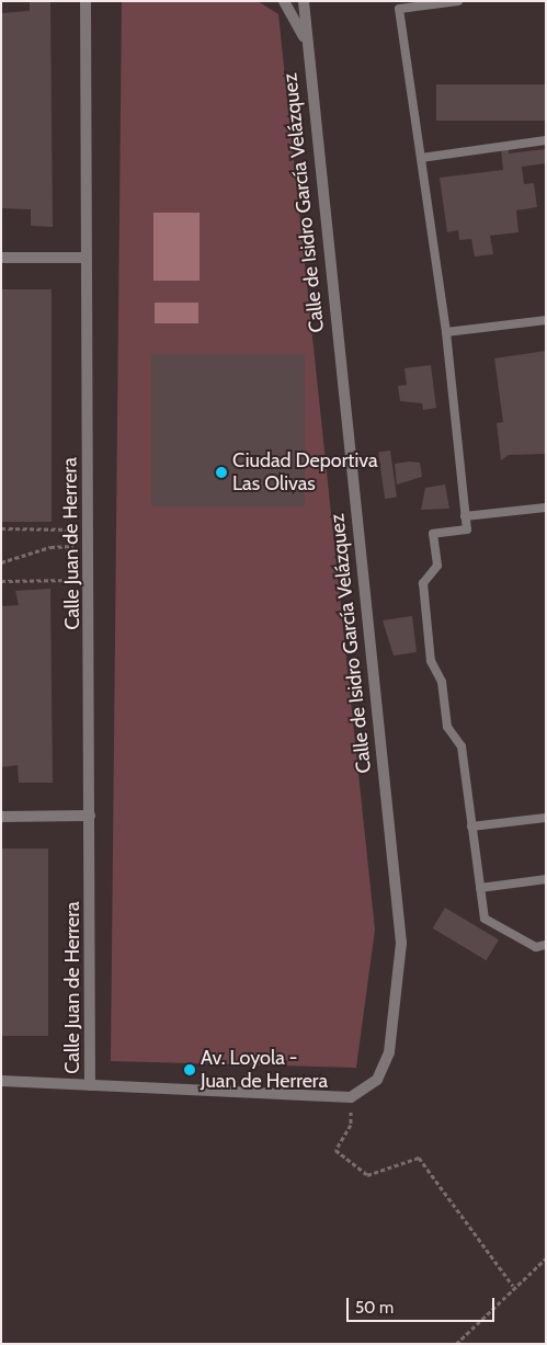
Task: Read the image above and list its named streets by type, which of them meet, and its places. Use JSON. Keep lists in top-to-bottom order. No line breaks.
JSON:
{"streets":{"street":["Calle de Isidro García Velázquez","Calle Juan de Herrera"]},"places":["Ciudad Deportiva Las Olivas","Av. Loyola - Juan de Herrera"],"scale_bar":"50 m"}
